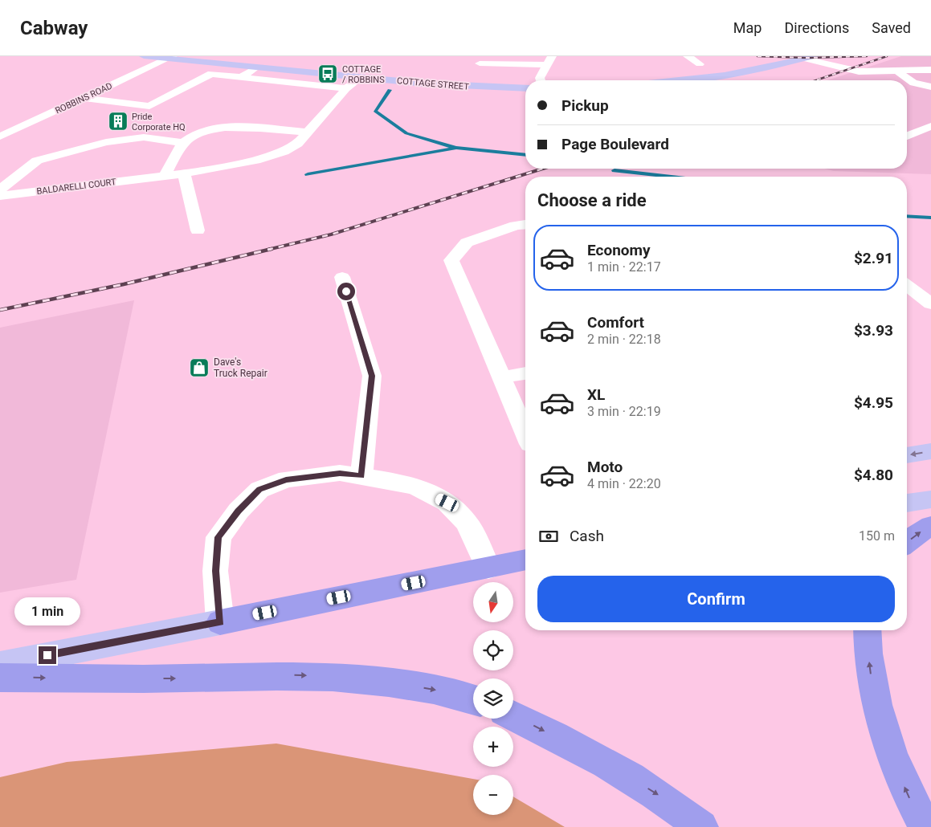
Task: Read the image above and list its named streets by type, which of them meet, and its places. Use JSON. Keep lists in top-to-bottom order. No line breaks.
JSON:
{"streets":{"main road":["COTTAGE STREET"],"street":["ROBBINS ROAD","BALDARELLI COURT"]},"crossings":[["COTTAGE STREET","ROBBINS ROAD"],["COTTAGE STREET","BALDARELLI COURT"]],"places":{"bus stop":["COTTAGE / ROBBINS"],"building":["Pride Corporate HQ"],"shop":["Dave's Truck Repair"]},"north":"bottom","page":{"header":"Cabway","nav":["Map","Directions","Saved"],"banner":["Pickup","Page Boulevard"],"heading":"Choose a ride","list":[{"name":"Economy","note":"1 min · 22:17","value":"$2.91"},{"name":"Comfort","note":"2 min · 22:18","value":"$3.93"},{"name":"XL","note":"3 min · 22:19","value":"$4.95"},{"name":"Moto","note":"4 min · 22:20","value":"$4.80"}],"pay":["Cash","150 m"],"buttons":"Confirm","map_buttons":["+","−"],"bubble":"1 min"}}
